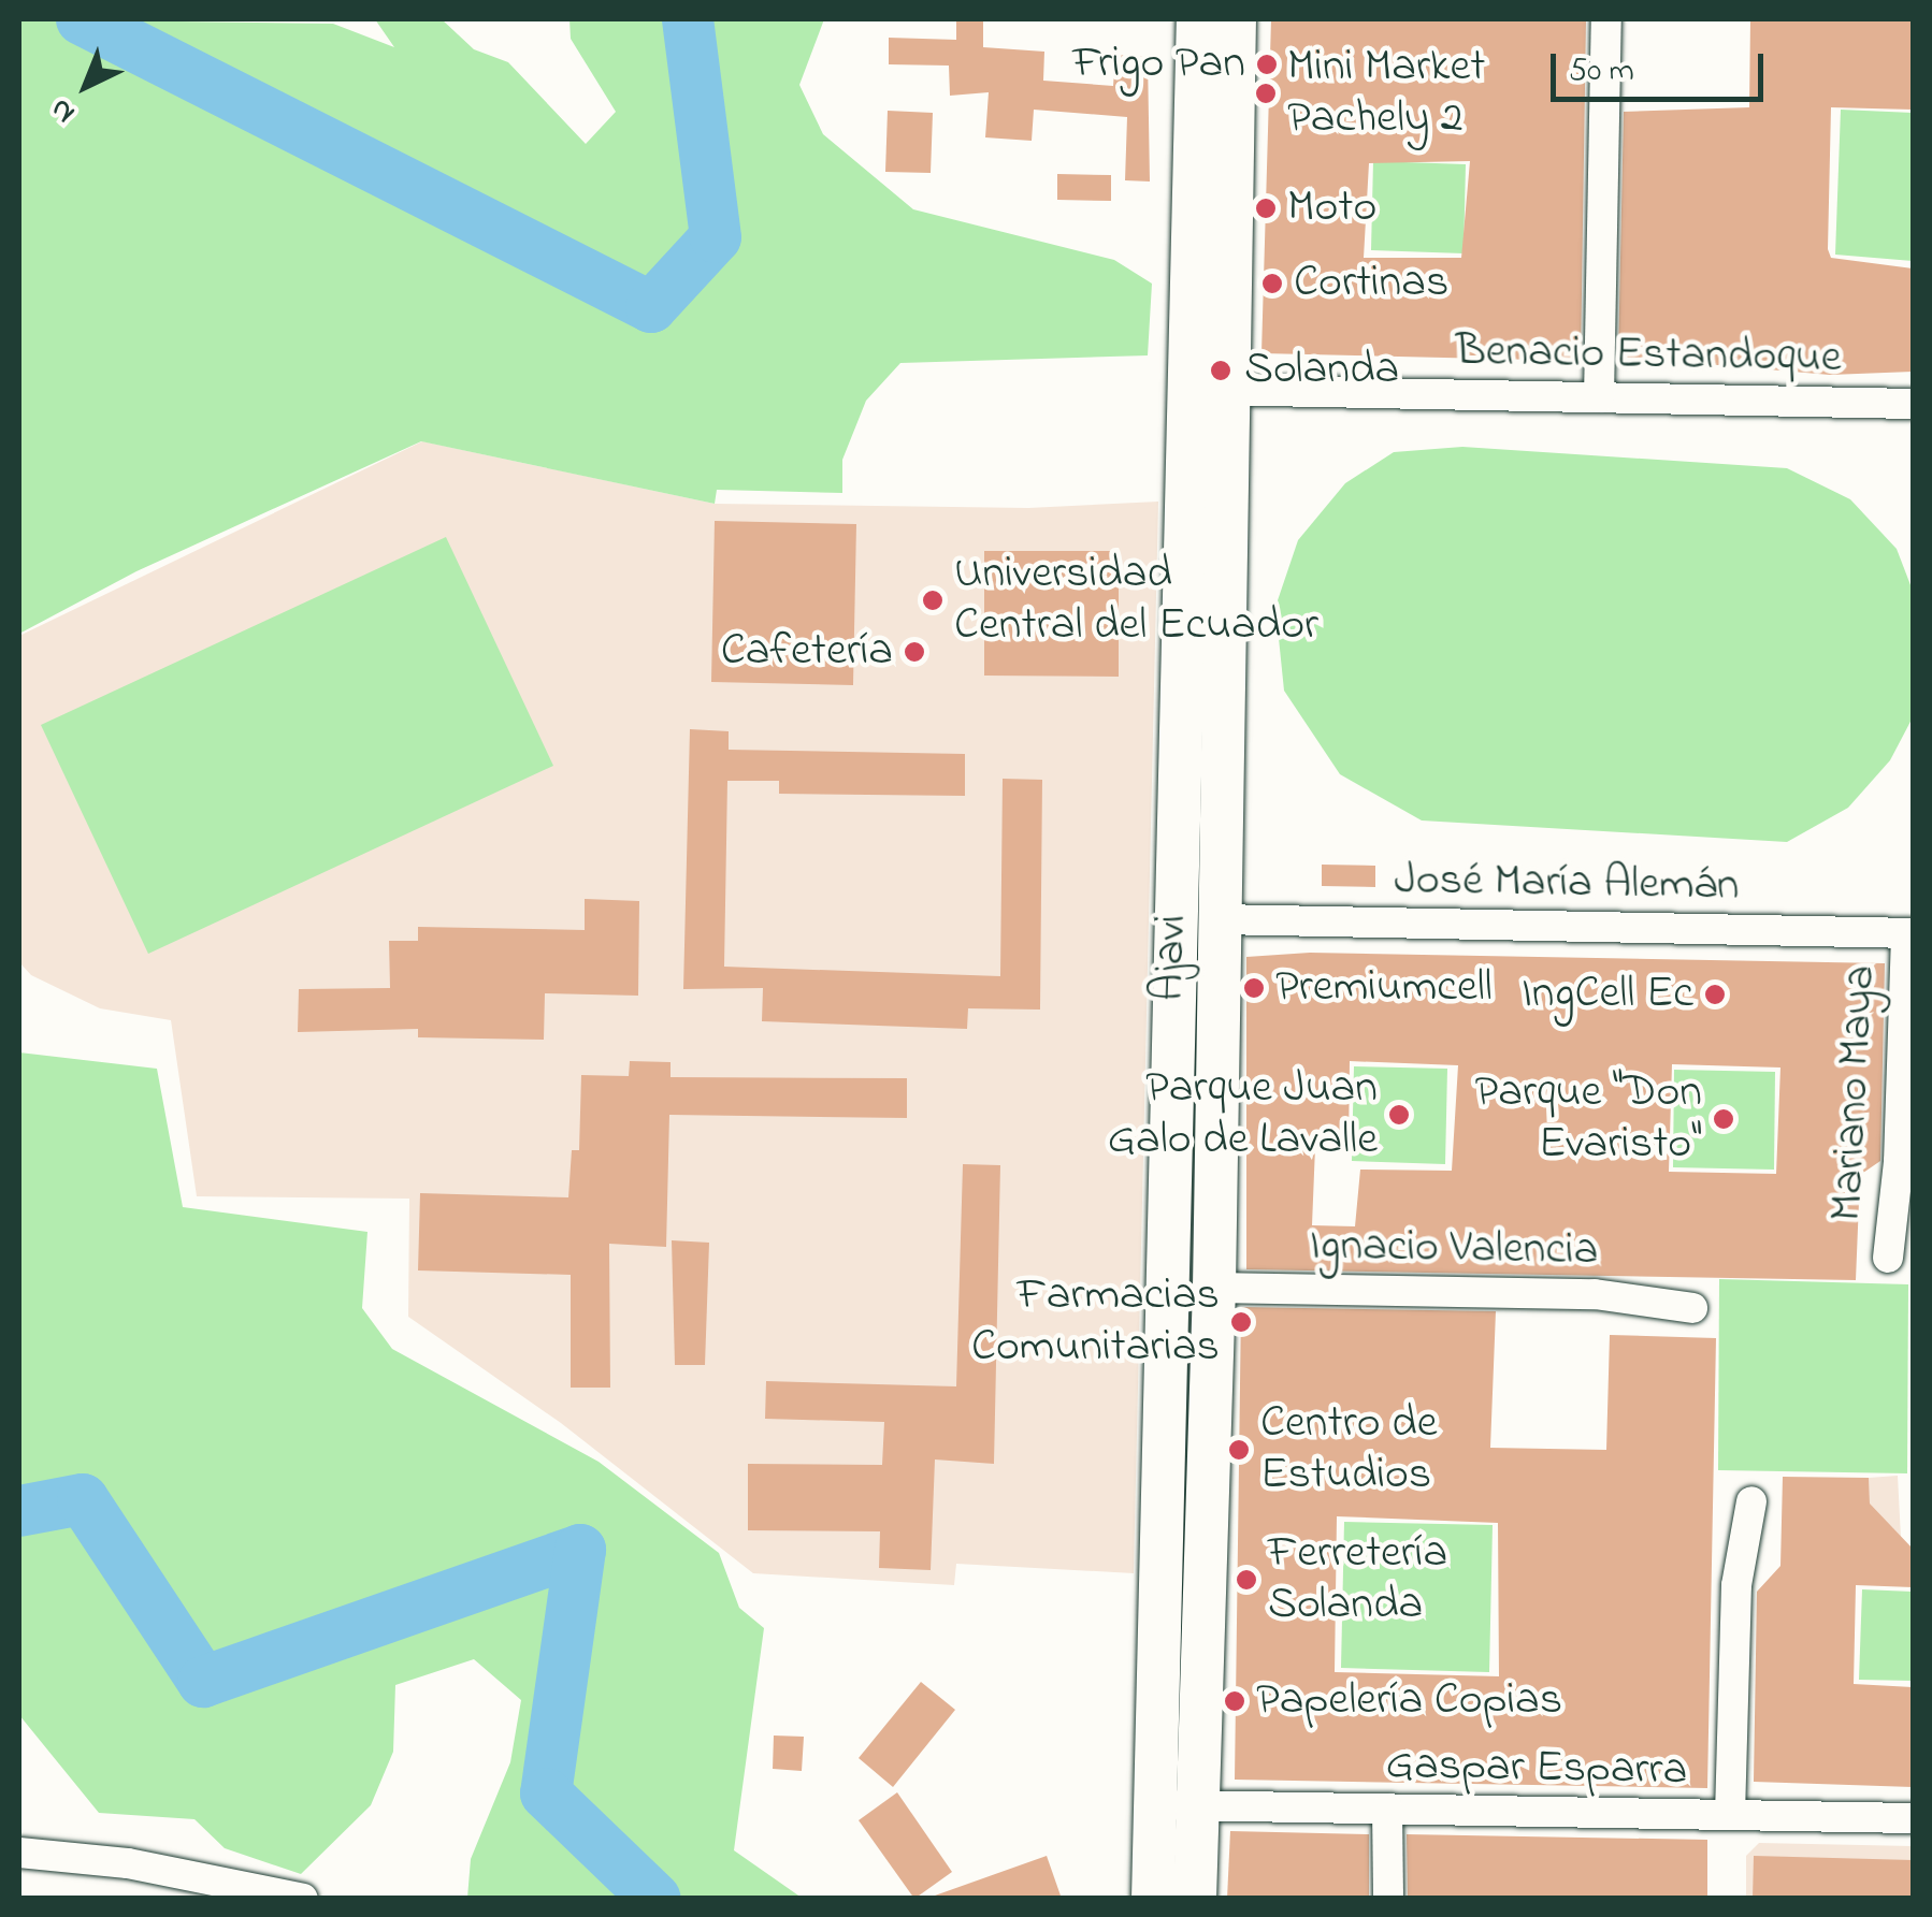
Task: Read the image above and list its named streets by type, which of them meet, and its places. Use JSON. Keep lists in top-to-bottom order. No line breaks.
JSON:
{"streets":{"street":["Benacio Estandoque","José María Alemán","Ajavi","Mariano Maya","Ignacio Valencia","Gaspar Esparra"]},"crossings":[["Benacio Estandoque","Ajavi"],["José María Alemán","Ajavi"],["José María Alemán","Mariano Maya"],["Ajavi","Ignacio Valencia"],["Ajavi","Gaspar Esparra"]],"places":["Frigo Pan","Mini Market Pachely 2","Moto","Cortinas","Solanda","Universidad Central del Ecuador","Cafetería","Premiumcell","IngCell Ec","Parque Juan Galo de Lavalle","Parque \"Don Evaristo\"","Farmacias Comunitarias","Centro de Estudios","Ferretería Solanda","Papelería Copias"],"scale_bar":"50 m","north":"bottom left"}
